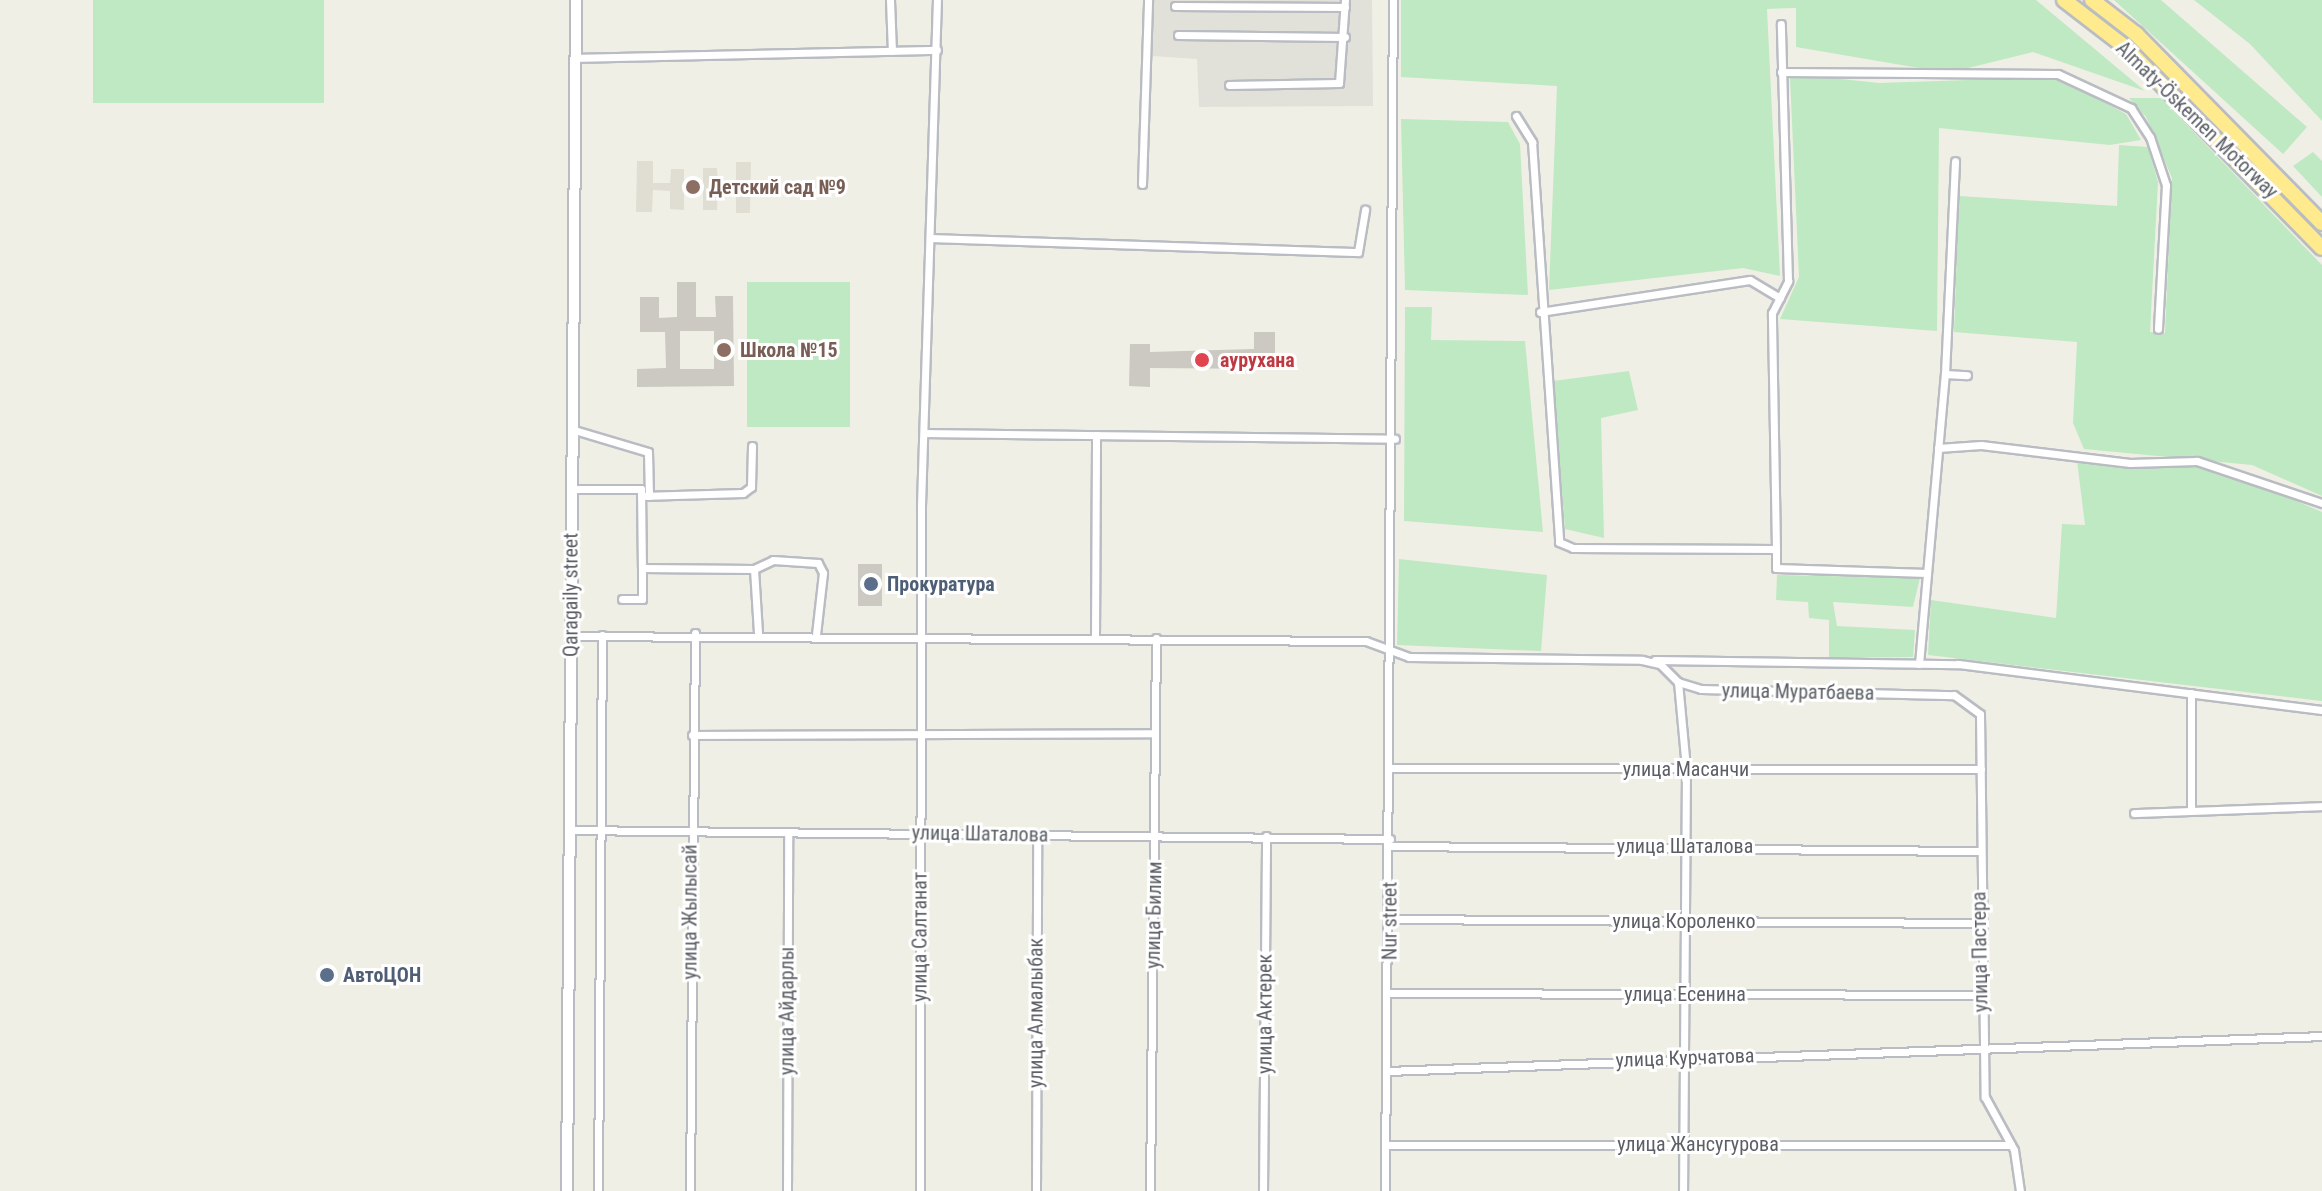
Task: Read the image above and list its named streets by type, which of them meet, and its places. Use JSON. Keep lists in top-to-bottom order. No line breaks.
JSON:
{"streets":{"highway":["Almaty-Öskemen Motorway"],"street":["Qaragaily street","улица Муратбаева","улица Масанчи","улица Шаталова","улица Жылысай","улица Билим","Nur street","улица Короленко","улица Салтанат","улица Пастера","улица Есенина","улица Айдарлы","улица Алмалыбак","улица Актерек","улица Курчатова","улица Жансугурова"]},"crossings":[["Qaragaily street","улица Муратбаева"],["Qaragaily street","улица Шаталова"],["улица Муратбаева","улица Жылысай"],["улица Муратбаева","улица Билим"],["улица Муратбаева","Nur street"],["улица Муратбаева","улица Салтанат"],["улица Муратбаева","улица Пастера"],["улица Масанчи","Nur street"],["улица Масанчи","улица Пастера"],["улица Шаталова","улица Жылысай"],["улица Шаталова","улица Билим"],["улица Шаталова","Nur street"],["улица Шаталова","улица Салтанат"],["улица Шаталова","улица Пастера"],["улица Шаталова","улица Айдарлы"],["улица Шаталова","улица Алмалыбак"],["улица Шаталова","улица Актерек"],["Nur street","улица Короленко"],["Nur street","улица Есенина"],["Nur street","улица Курчатова"],["Nur street","улица Жансугурова"],["улица Короленко","улица Пастера"],["улица Пастера","улица Есенина"],["улица Пастера","улица Курчатова"],["улица Пастера","улица Жансугурова"]],"places":["Детский сад №9","Школа №15","аурухана","Прокуратура","АвтоЦОН"]}
